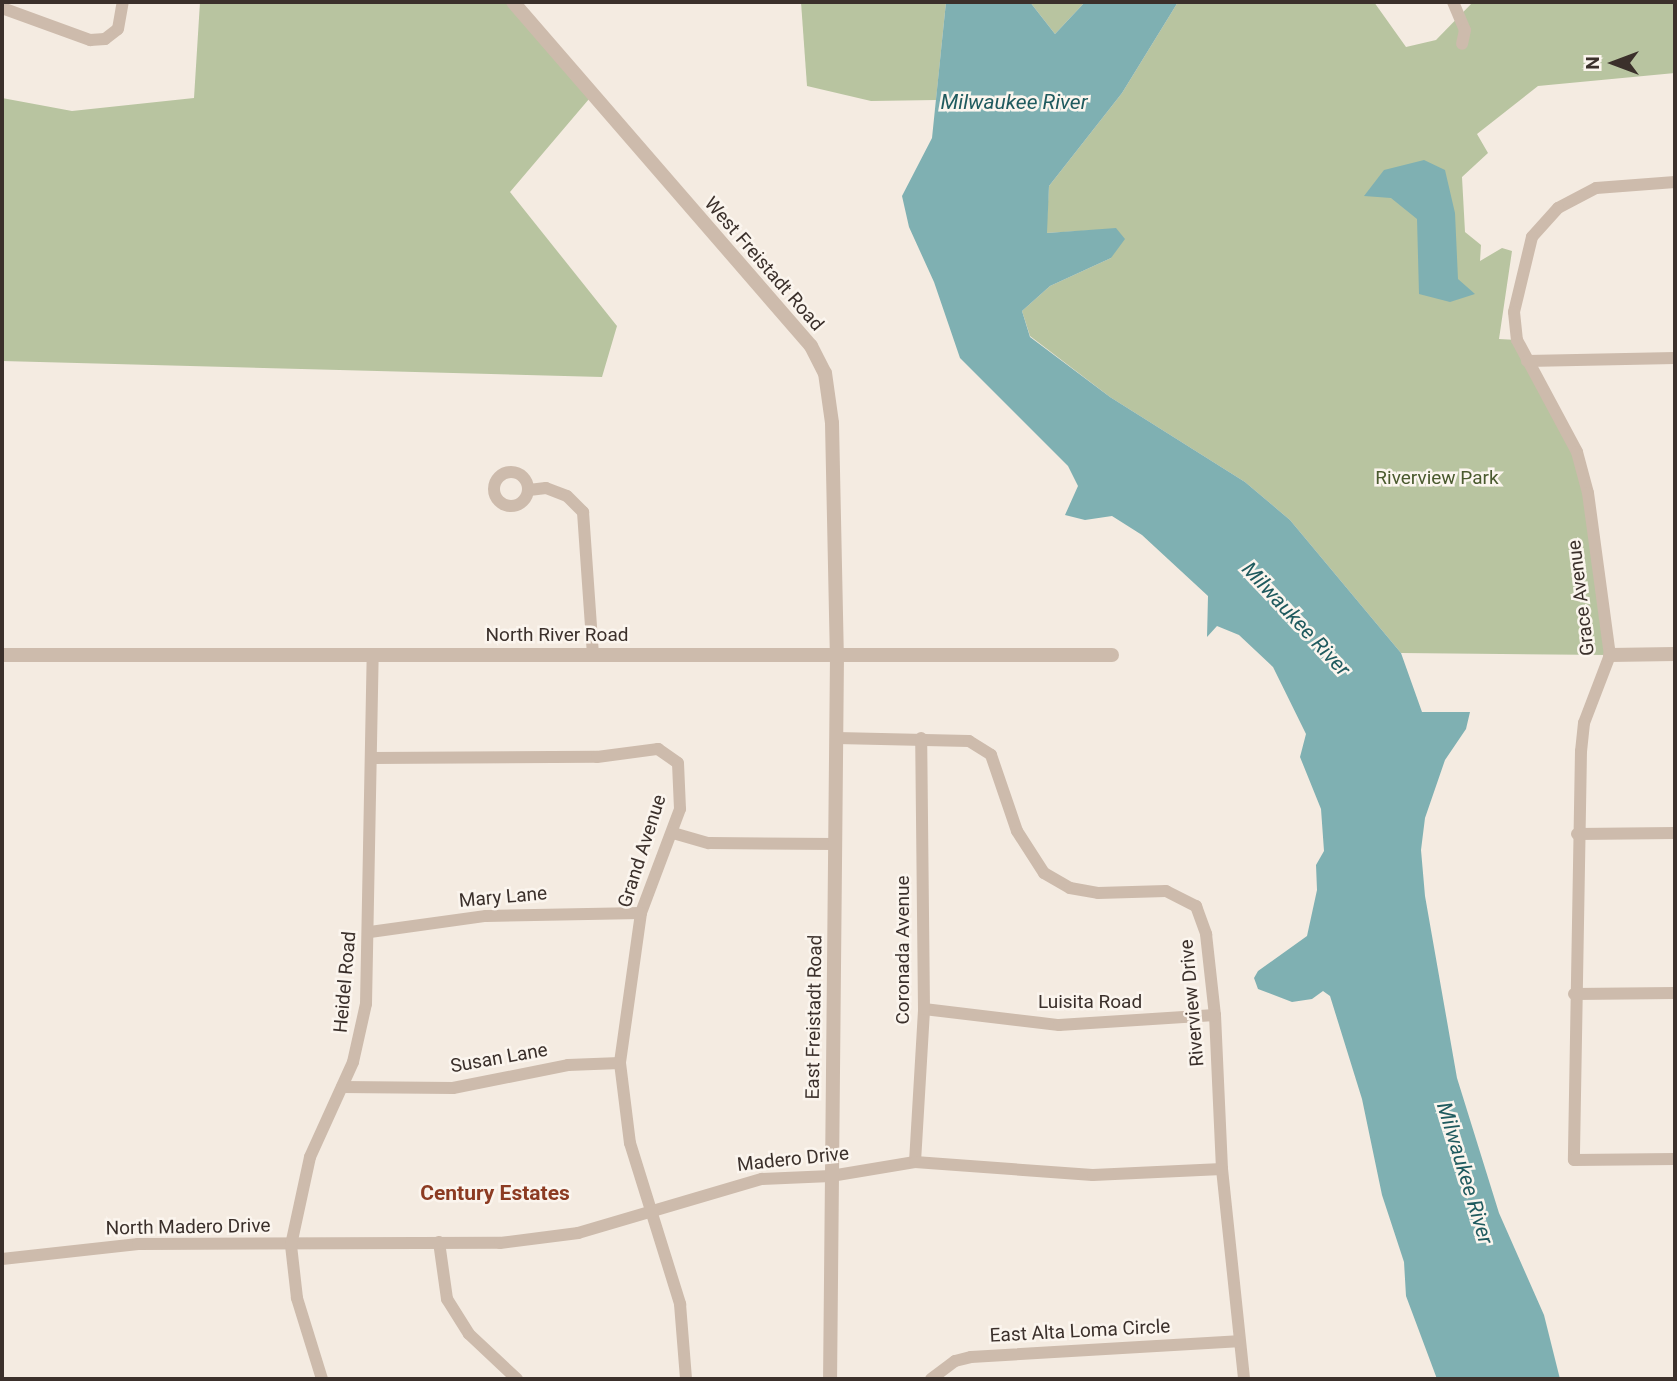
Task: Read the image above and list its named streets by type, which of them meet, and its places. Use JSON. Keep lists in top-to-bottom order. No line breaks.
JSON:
{"streets":{"street":["West Freistadt Road","Grace Avenue","North River Road","Grand Avenue","Mary Lane","Coronada Avenue","Heidel Road","Luisita Road","Riverview Drive","East Freistadt Road","Susan Lane","Madero Drive","North Madero Drive","East Alta Loma Circle"]},"crossings":[["West Freistadt Road","North River Road"],["West Freistadt Road","East Freistadt Road"],["North River Road","Heidel Road"],["North River Road","East Freistadt Road"],["Grand Avenue","Mary Lane"],["Grand Avenue","Heidel Road"],["Grand Avenue","Susan Lane"],["Grand Avenue","Madero Drive"],["Mary Lane","Heidel Road"],["Coronada Avenue","Luisita Road"],["Coronada Avenue","Riverview Drive"],["Coronada Avenue","Madero Drive"],["Heidel Road","Susan Lane"],["Heidel Road","Madero Drive"],["Heidel Road","North Madero Drive"],["Luisita Road","Riverview Drive"],["Riverview Drive","East Freistadt Road"],["Riverview Drive","Madero Drive"],["Riverview Drive","East Alta Loma Circle"],["East Freistadt Road","Madero Drive"],["Madero Drive","North Madero Drive"]],"districts":["Century Estates"],"water":["Milwaukee River"],"parks":["Riverview Park"],"north":"left"}
